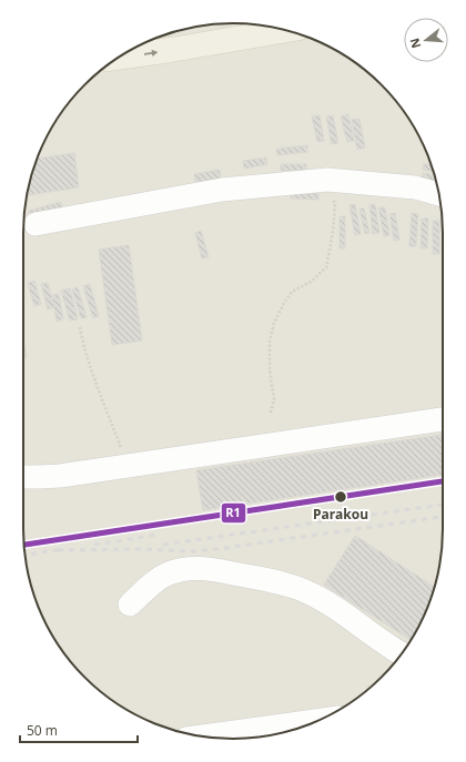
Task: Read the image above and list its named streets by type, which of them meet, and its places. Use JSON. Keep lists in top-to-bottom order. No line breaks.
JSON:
{"places":["Parakou"],"lines":["transit line R1"],"scale_bar":"50 m","north":"left"}
